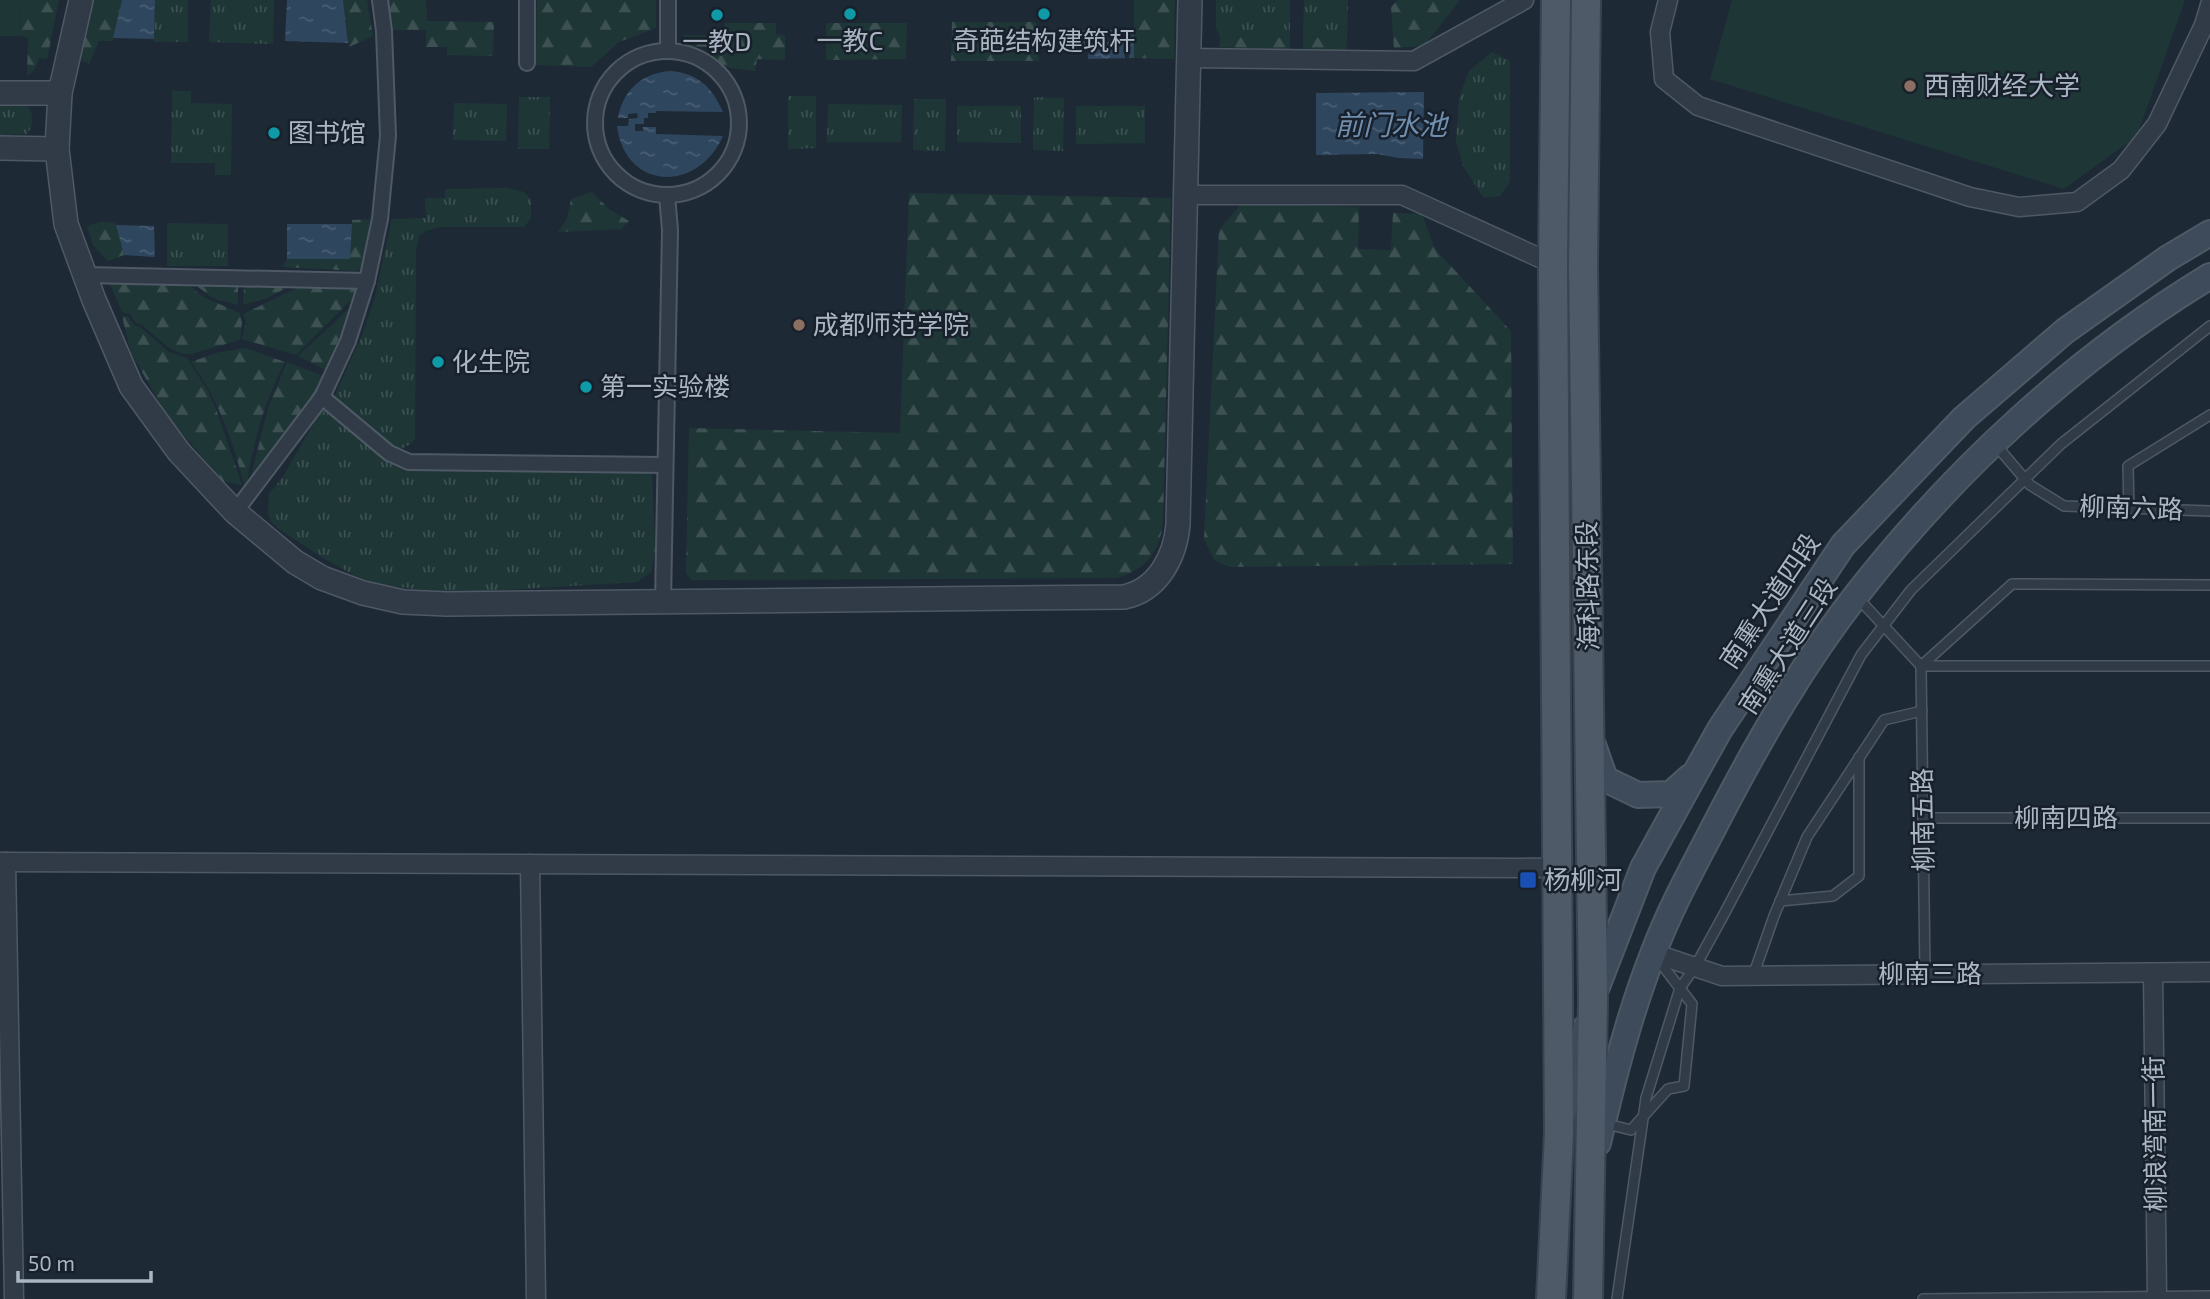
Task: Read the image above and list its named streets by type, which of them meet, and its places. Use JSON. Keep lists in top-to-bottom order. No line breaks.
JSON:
{"streets":{"main road":["海科路东段","南熏大道四段","南熏大道三段"],"street":["柳南三路","柳浪湾南一街"],"lane":["柳南六路","柳南四路","柳南五路"]},"crossings":[["柳南六路","南熏大道三段"],["海科路东段","南熏大道四段"],["海科路东段","南熏大道三段"],["南熏大道三段","柳南三路"],["柳南四路","柳南五路"],["柳南五路","柳南三路"],["柳南三路","柳浪湾南一街"]],"water":["前门水池"],"places":{"other":["一教C","奇葩结构建筑杆","一教D","西南财经大学","图书馆","成都师范学院","化生院","第一实验楼"],"transit":["杨柳河"]},"scale_bar":"50 m"}
